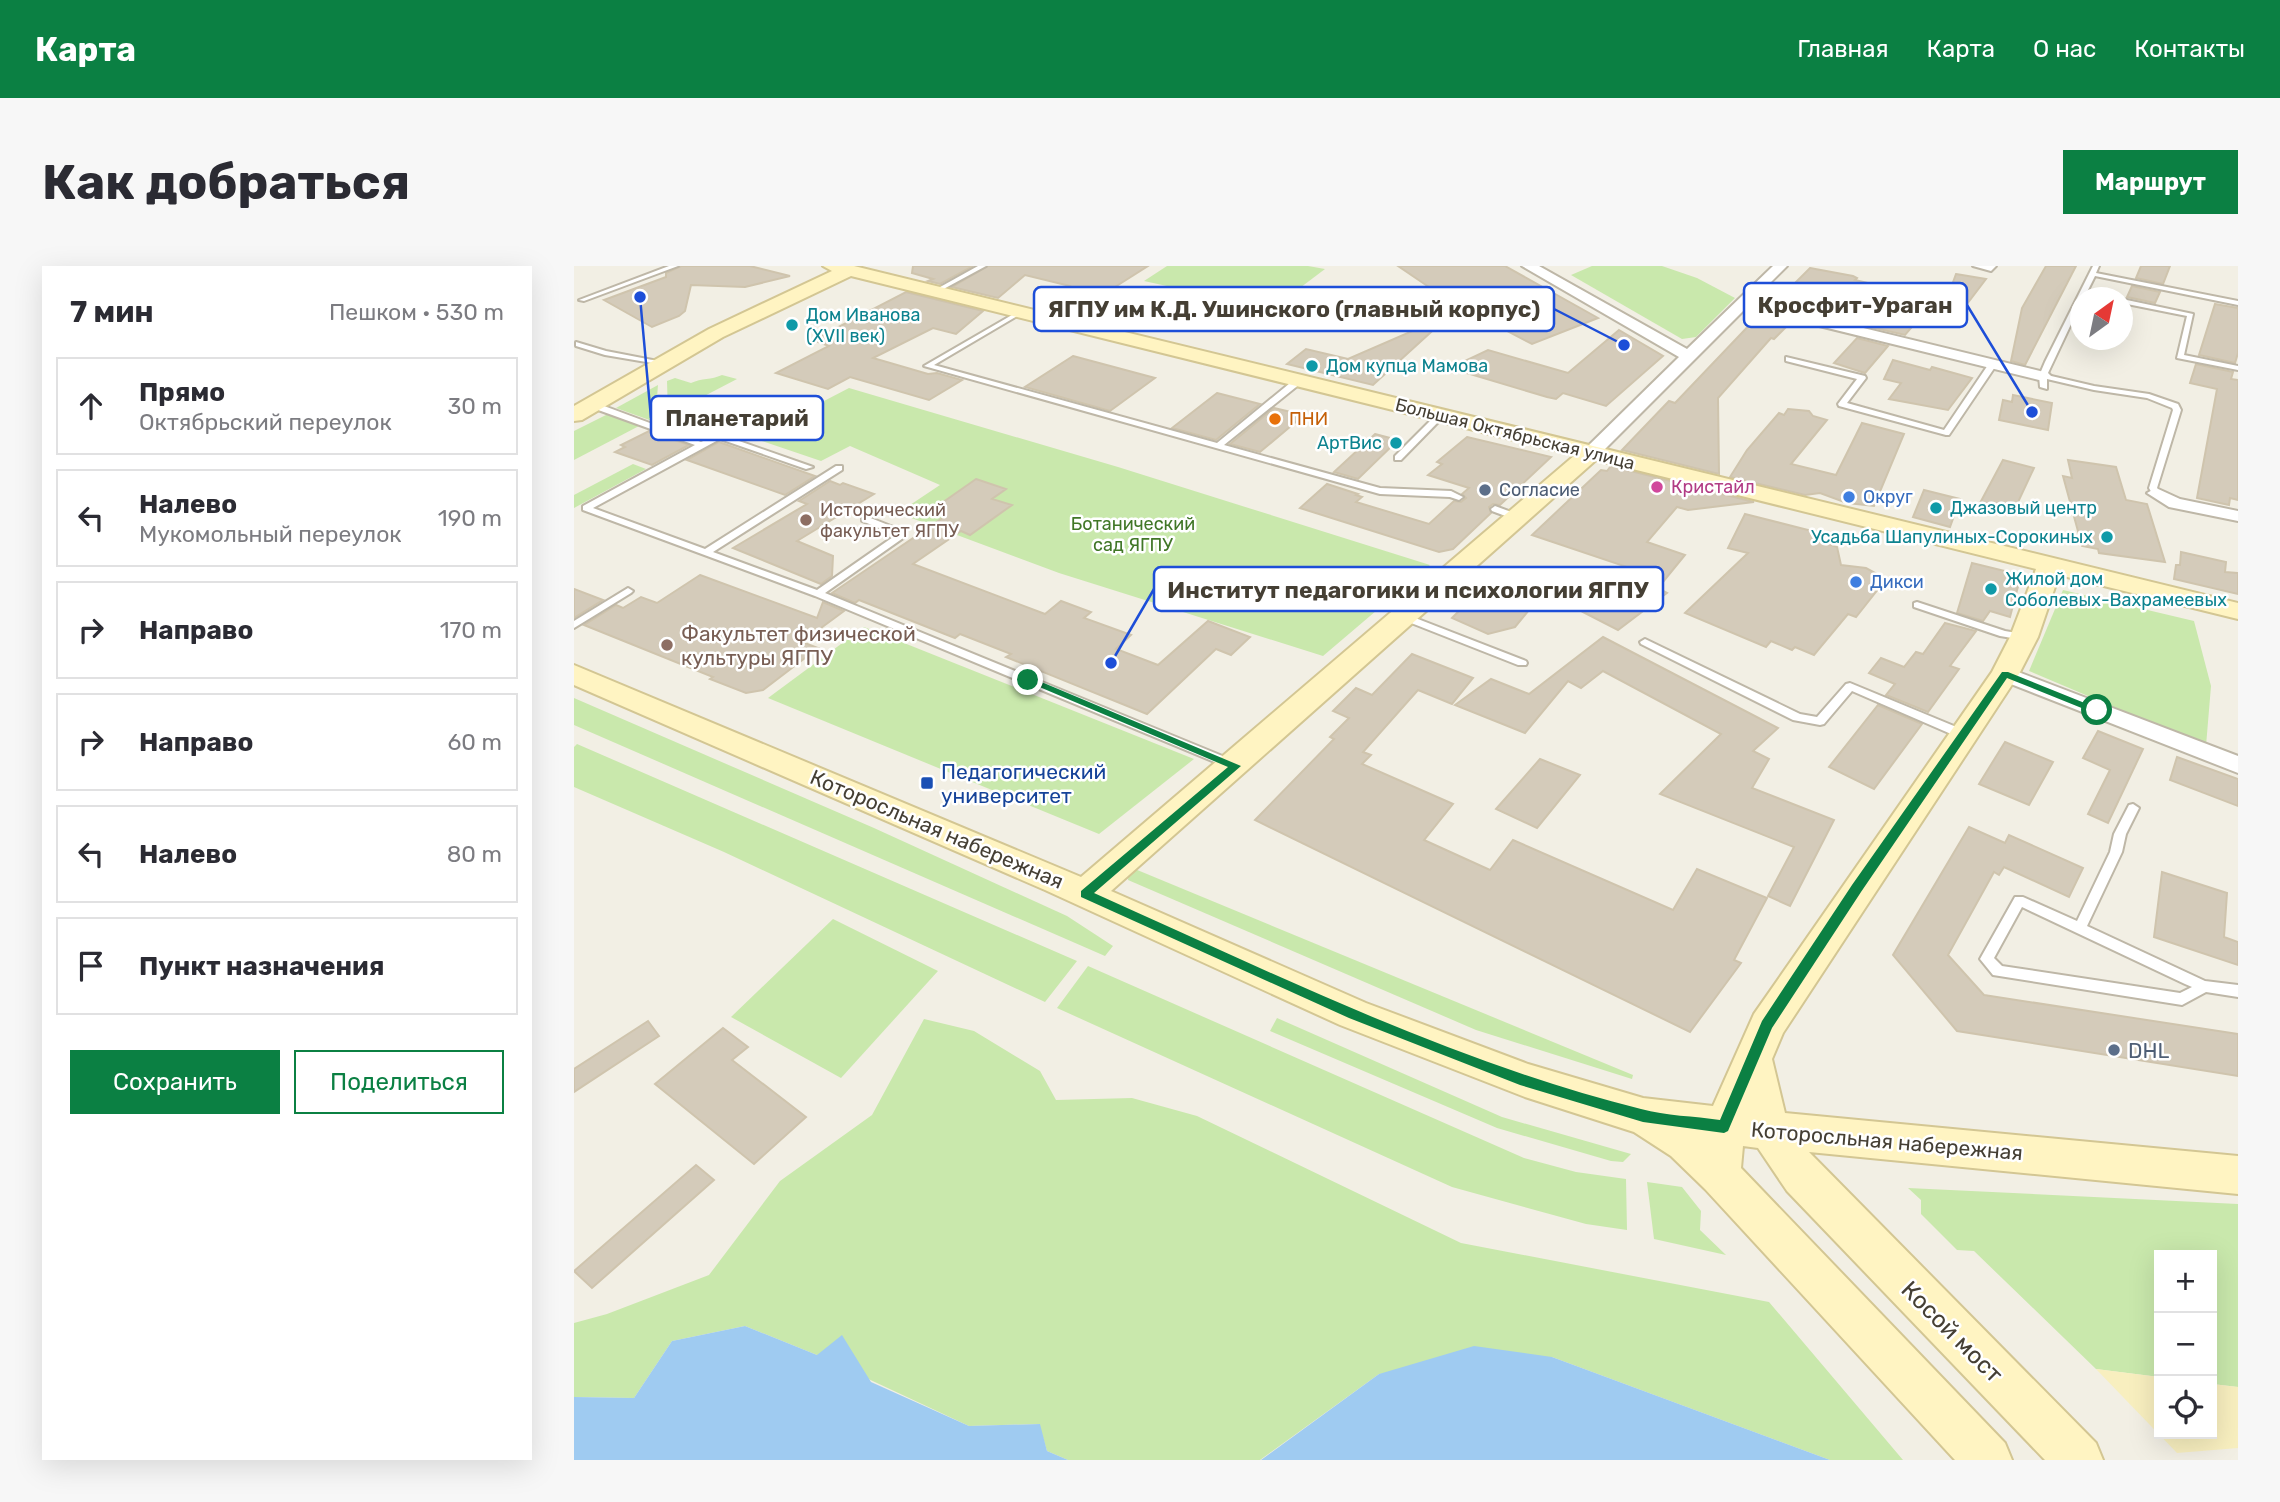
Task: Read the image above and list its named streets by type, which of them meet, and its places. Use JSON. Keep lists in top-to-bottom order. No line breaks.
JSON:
{"streets":{"main road":["Большая Октябрьская улица","Которосльная набережная","Косой мост"]},"crossings":[["Которосльная набережная","Косой мост"]],"parks":["Ботанический сад ЯГПУ"],"places":{"other":["Планетарий","Дом Иванова (XVII век)","ЯГПУ им К.Д. Ушинского (главный корпус)","Дом купца Мамова","Кросфит-Ураган","ПНИ","АртВис","Кристайл","Согласие","Округ","Джазовый центр","Исторический факультет ЯГПУ","Усадьба Шапулиных-Сорокиных","Дикси","Жилой дом Соболевых-Вахрамеевых","Факультет физической культуры ЯГПУ","Институт педагогики и психологии ЯГПУ","DHL"],"transit":["Педагогический университет"]},"north":"top right","page":{"header":"Карта","nav":["Главная","Карта","О нас","Контакты"],"buttons":["Маршрут",["Сохранить","Поделиться"]],"title":"Как добраться","heading":["7 мин","Пешком · 530 m"],"list":[["Прямо","Октябрьский переулок","30 m"],["Налево","Мукомольный переулок","190 m"],["Направо","170 m"],["Направо","60 m"],["Налево","80 m"],"Пункт назначения"],"map_buttons":["+","−"]}}
